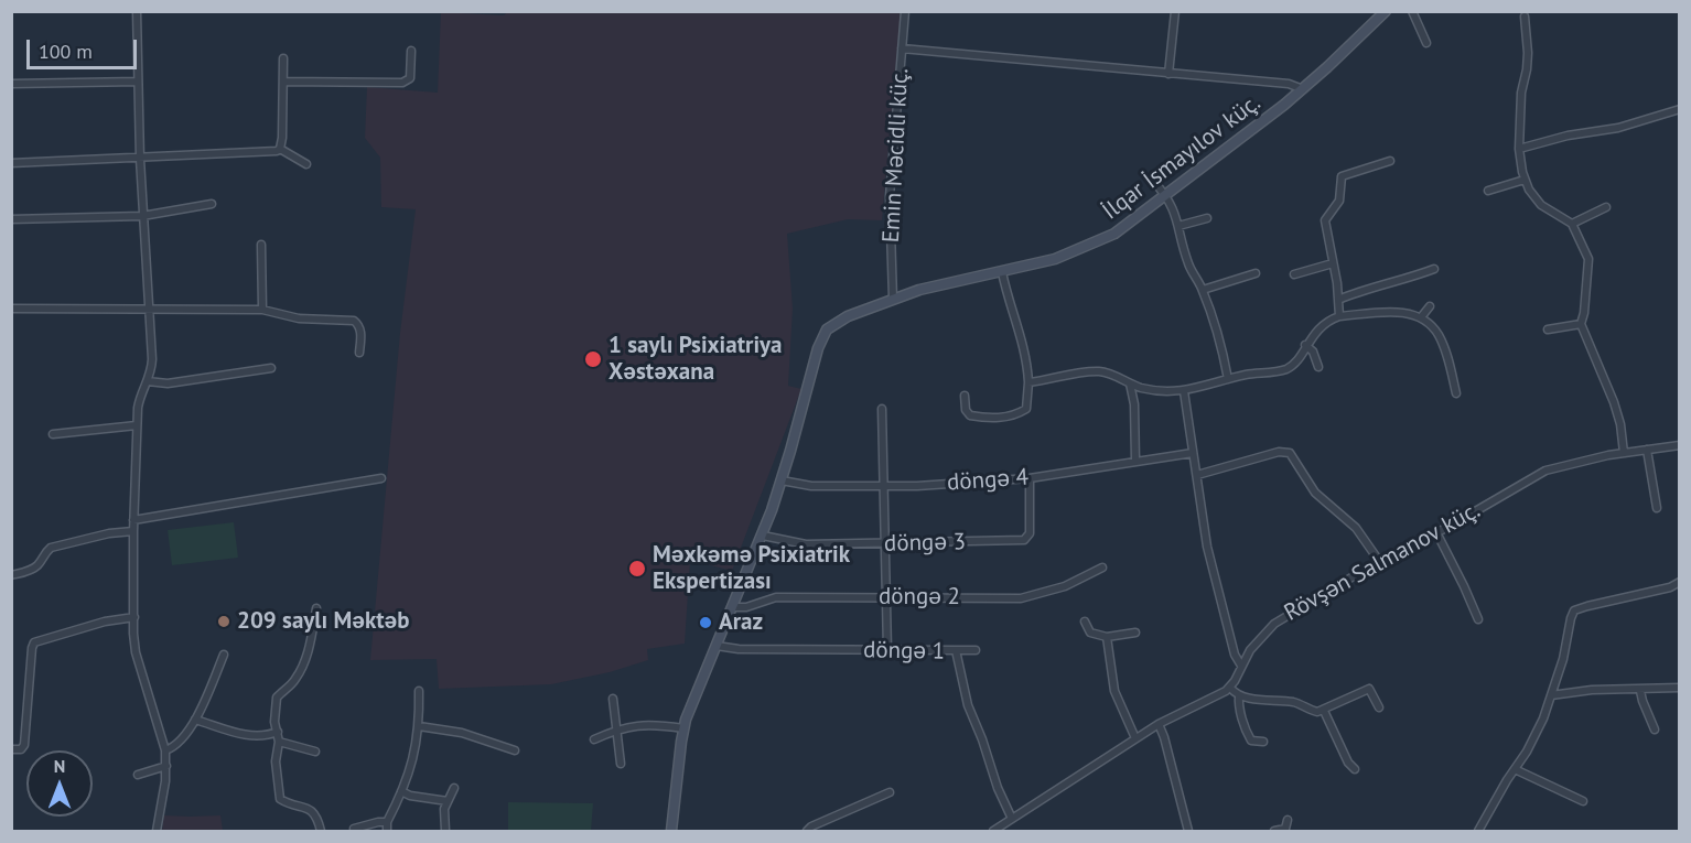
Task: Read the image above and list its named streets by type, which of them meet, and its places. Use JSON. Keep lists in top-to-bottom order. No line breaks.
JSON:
{"streets":{"main road":["İlqar İsmayılov küç."],"street":["Emin Məcidli küç.","döngə 4","döngə 3","Rövşən Salmanov küç.","döngə 2","döngə 1"]},"crossings":[["Emin Məcidli küç.","İlqar İsmayılov küç."],["İlqar İsmayılov küç.","döngə 4"],["İlqar İsmayılov küç.","döngə 3"],["İlqar İsmayılov küç.","döngə 2"],["İlqar İsmayılov küç.","döngə 1"],["döngə 4","döngə 3"]],"places":["1 saylı Psixiatriya Xəstəxana","Məxkəmə Psixiatrik Ekspertizası","209 saylı Məktəb","Araz"],"scale_bar":"100 m","north":"top"}
